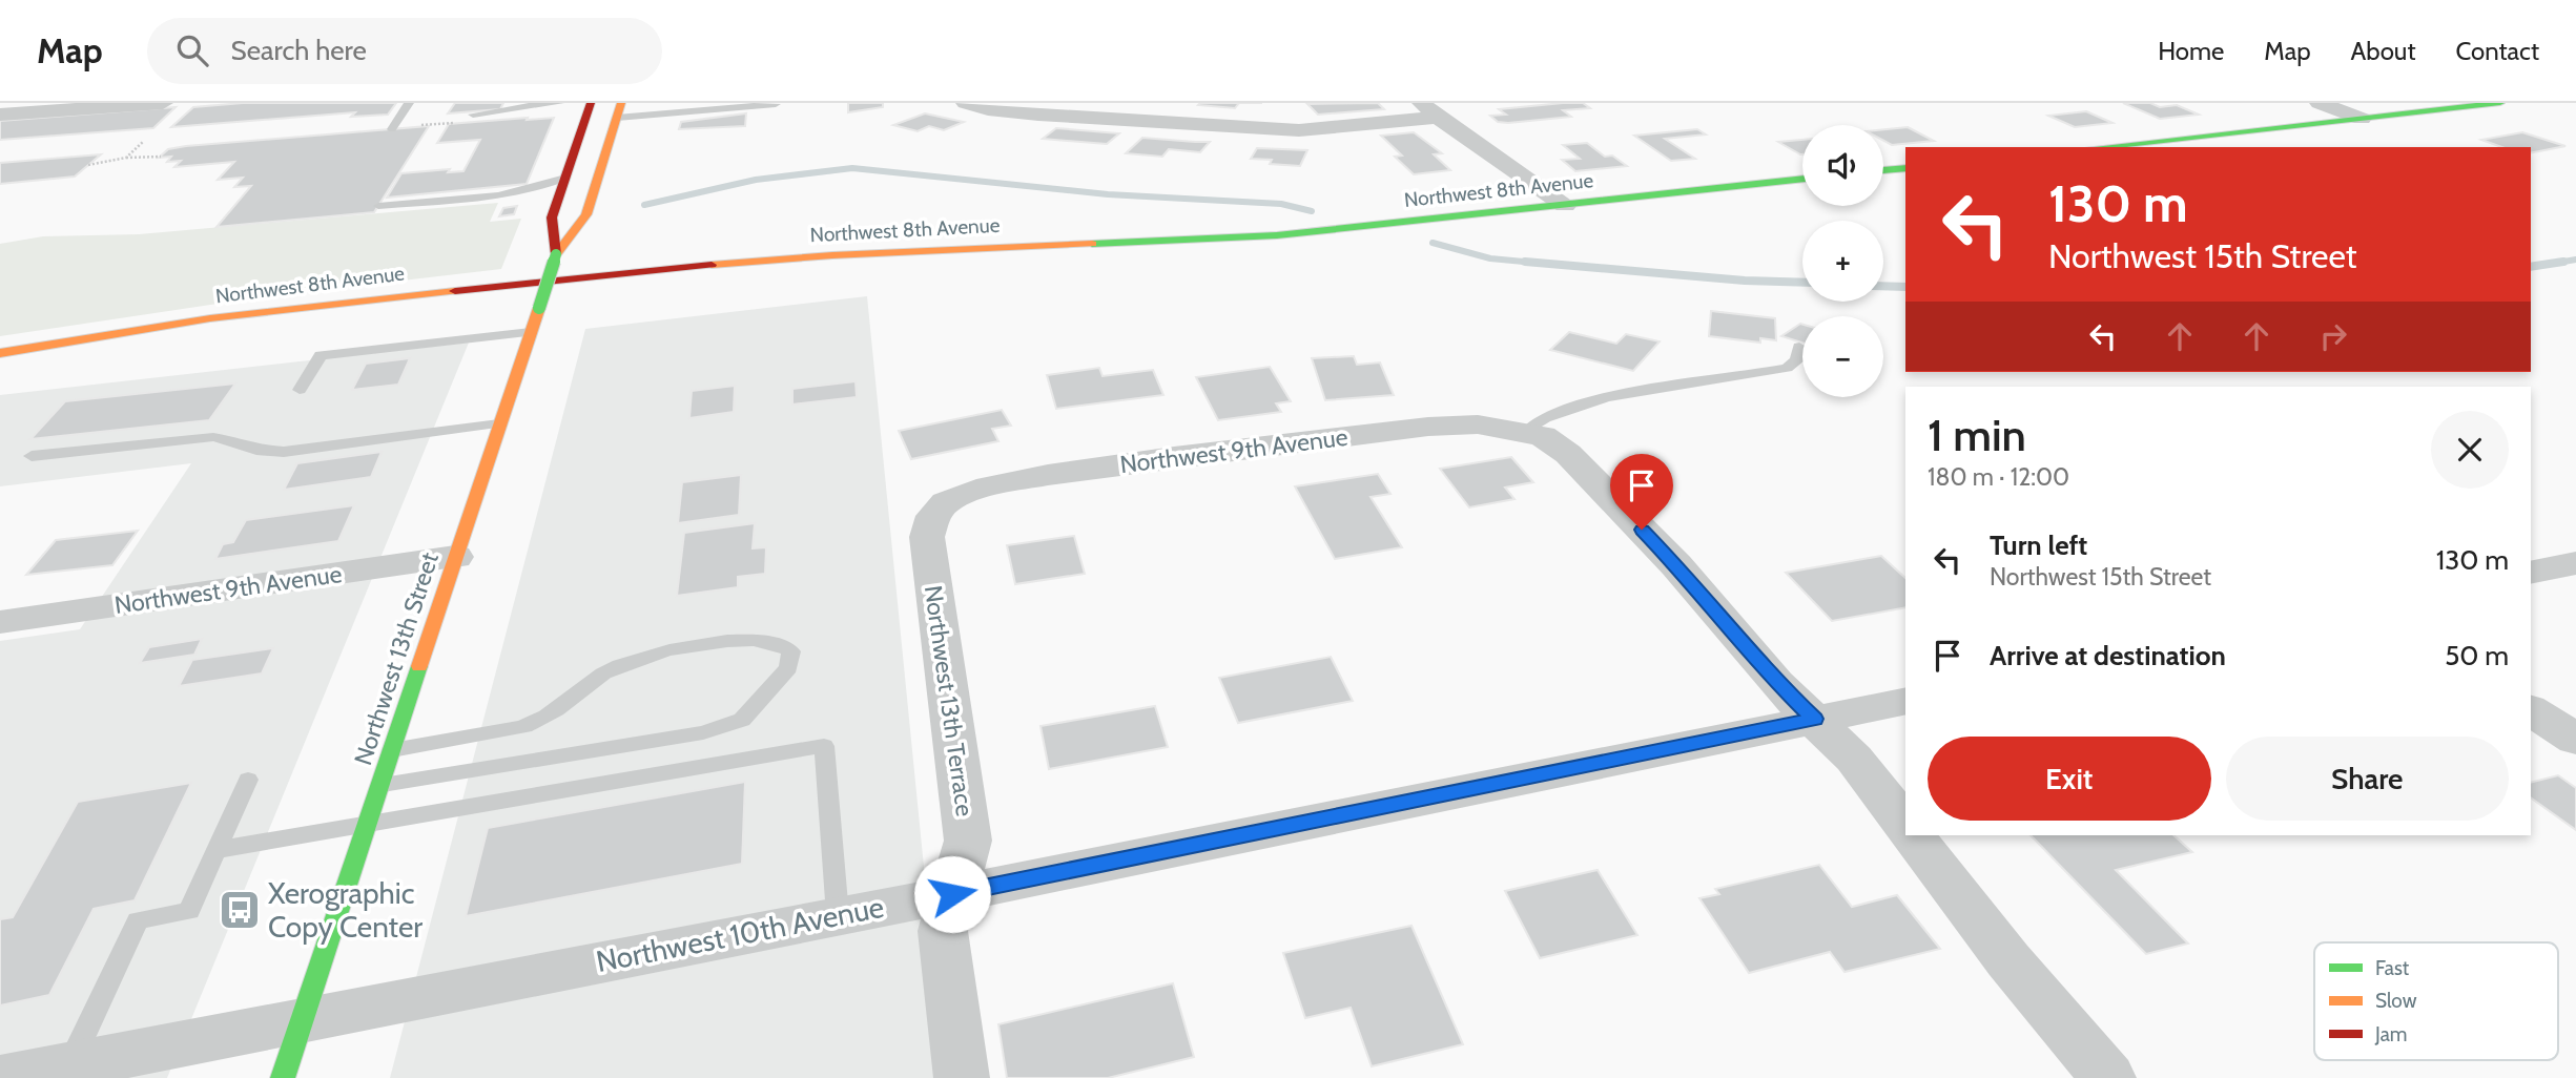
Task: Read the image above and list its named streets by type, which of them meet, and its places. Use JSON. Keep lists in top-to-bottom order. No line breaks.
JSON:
{"streets":{"street":["Northwest 8th Avenue","Northwest 9th Avenue","Northwest 13th Street","Northwest 13th Terrace","Northwest 10th Avenue"]},"crossings":[["Northwest 9th Avenue","Northwest 13th Street"],["Northwest 9th Avenue","Northwest 13th Terrace"],["Northwest 13th Street","Northwest 10th Avenue"],["Northwest 13th Terrace","Northwest 10th Avenue"]],"places":{"bus stop":["Xerographic Copy Center"]},"legend":["Fast","Slow","Jam"],"page":{"header":"Map","search":"Search here","nav":["Home","Map","About","Contact"],"map_buttons":["+","−"],"turn":["130 m","Northwest 15th Street"],"heading":["1 min","180 m · 12:00"],"list":[{"name":"Turn left","note":"Northwest 15th Street","value":"130 m"},{"name":"Arrive at destination","value":"50 m"}],"buttons":["Exit","Share"]}}
